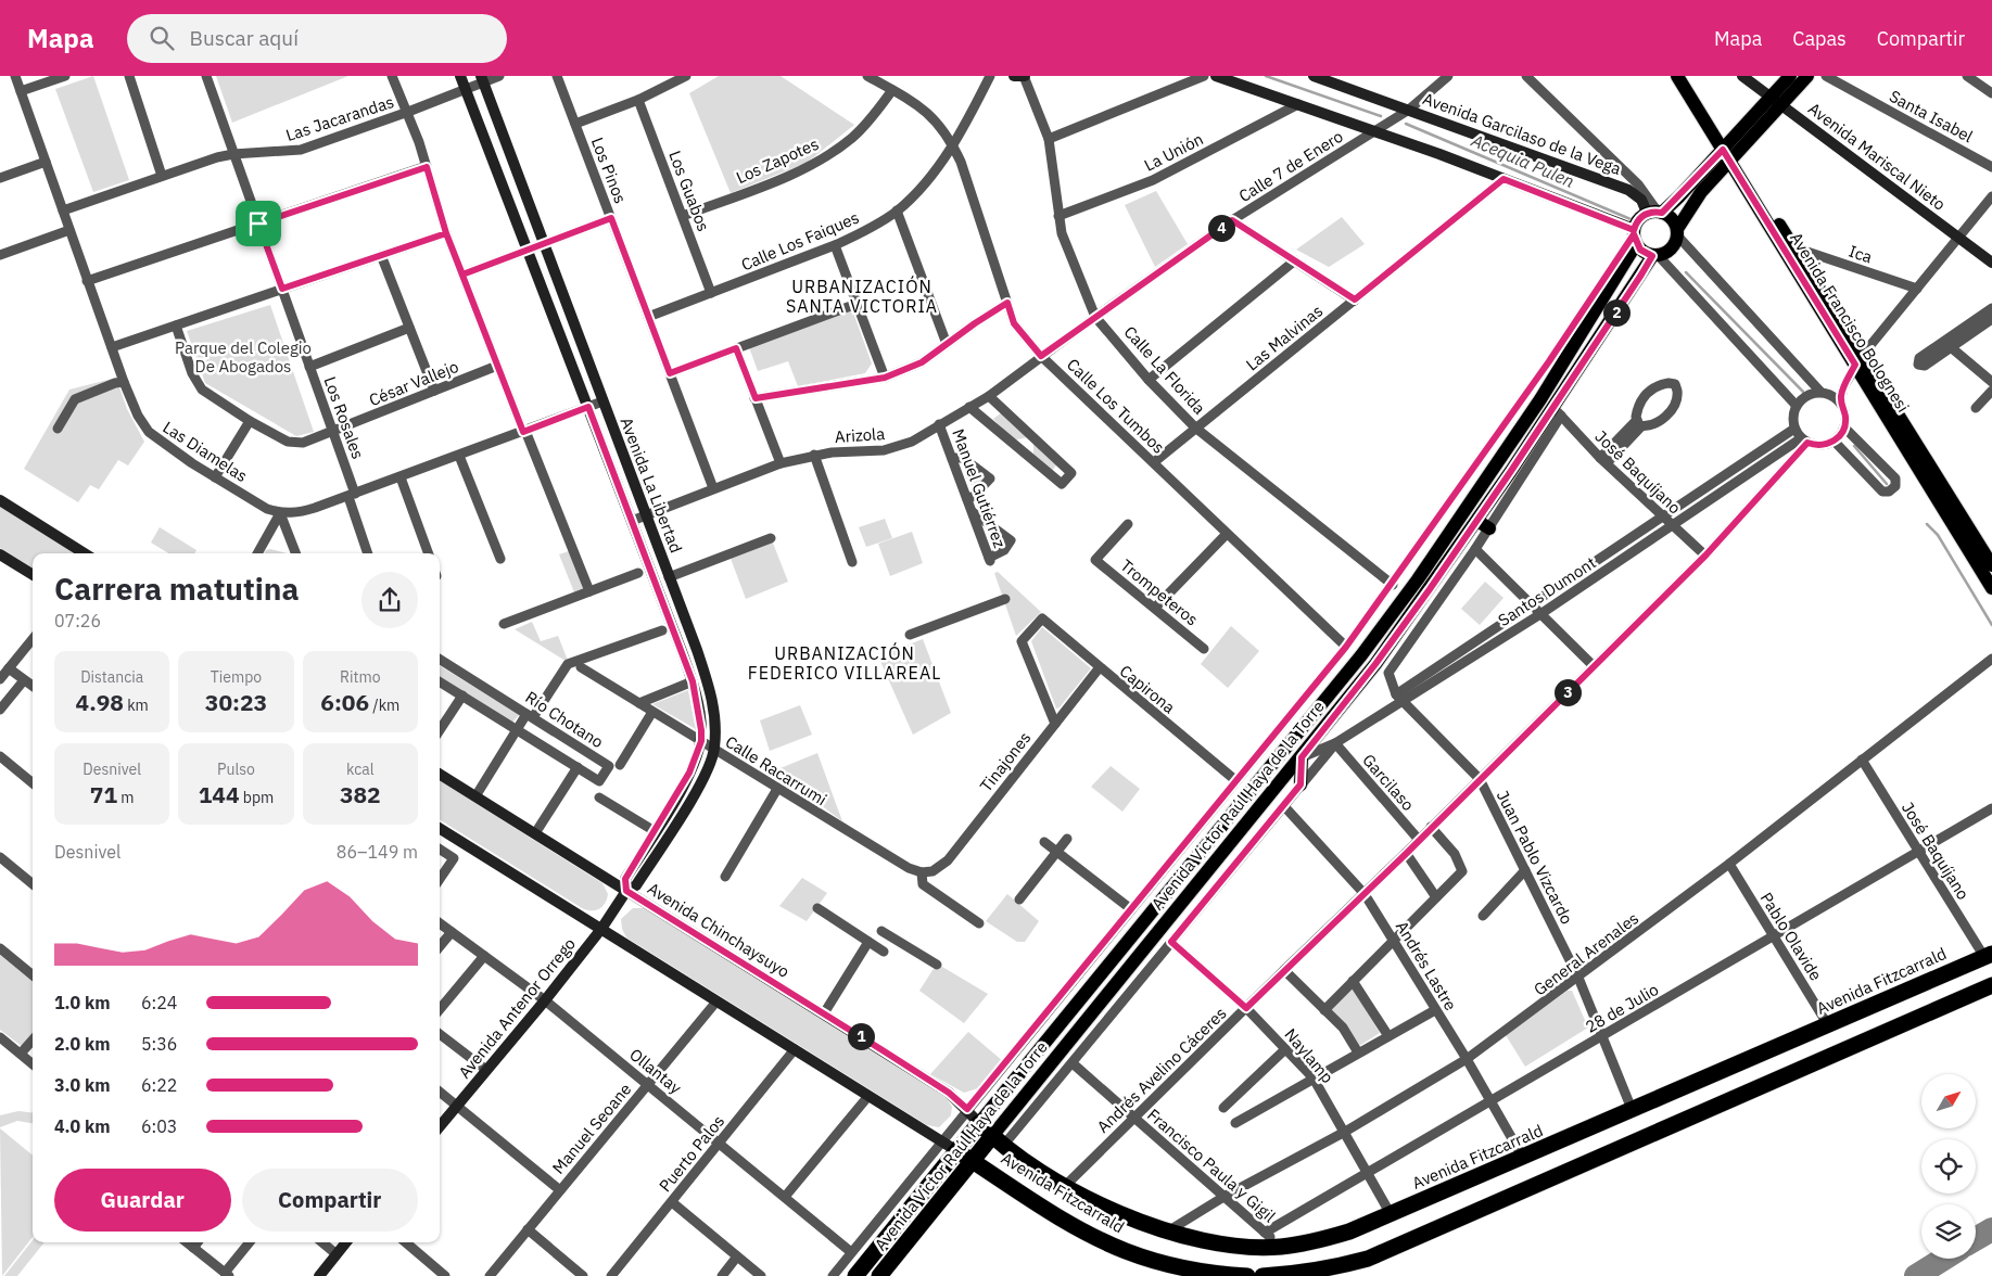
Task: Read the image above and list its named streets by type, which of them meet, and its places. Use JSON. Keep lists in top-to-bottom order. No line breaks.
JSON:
{"streets":{"highway":["Avenida Victor Raúl Haya de la Torre","Avenida Fitzcarrald"],"main road":["Avenida Francisco Bolognesi"],"street":["Santa Isabel","Las Jacarandas","Avenida Garcilaso de la Vega","La Unión","Avenida Mariscal Nieto","Los Zapotes","Calle 7 de Enero","Los Pinos","Los Guabos","Calle Los Faiques","Ica","Las Malvinas","Calle La Florida","César Vallejo","Calle Los Tumbos","Los Rosales","Arizola","Las Diamelas","José Baquíjano","Avenida La Libertad","Manuel Gutiérrez","Santos Dumont","Trompeteros","Capirona","Río Chotano","Tinajones","Calle Racarrumi","Garcilaso","Juan Pablo Vizcardo","Avenida Chinchaysuyo","Pablo Olavide","General Arenales","Andrés Lastre","Avenida Antenor Orrego","28 de Julio","Naylamp","Andrés Avelino Cáceres","Ollantay","Manuel Seoane","Puerto Palos","Francisco Paula y Gigil"]},"crossings":[["Las Jacarandas","Los Rosales"],["Las Jacarandas","Las Diamelas"],["Las Jacarandas","Avenida La Libertad"],["Avenida Garcilaso de la Vega","Calle 7 de Enero"],["Avenida Garcilaso de la Vega","Avenida Victor Raúl Haya de la Torre"],["La Unión","Calle La Florida"],["Los Zapotes","Los Guabos"],["Los Zapotes","Calle Los Tumbos"],["Calle 7 de Enero","Calle La Florida"],["Calle 7 de Enero","Arizola"],["Los Pinos","Calle Los Faiques"],["Los Pinos","Arizola"],["Los Guabos","Calle Los Faiques"],["Calle Los Faiques","Calle Los Tumbos"],["Ica","Avenida Francisco Bolognesi"],["Las Malvinas","Calle La Florida"],["Las Malvinas","Calle Los Tumbos"],["Calle La Florida","Arizola"],["César Vallejo","Los Rosales"],["Calle Los Tumbos","Arizola"],["Arizola","Avenida La Libertad"],["Arizola","Manuel Gutiérrez"],["José Baquíjano","Santos Dumont"],["José Baquíjano","Avenida Victor Raúl Haya de la Torre"],["José Baquíjano","General Arenales"],["José Baquíjano","Avenida Fitzcarrald"],["José Baquíjano","28 de Julio"],["José Baquíjano","Andrés Avelino Cáceres"],["Avenida La Libertad","Calle Racarrumi"],["Avenida La Libertad","Avenida Chinchaysuyo"],["Avenida La Libertad","Avenida Antenor Orrego"],["Santos Dumont","Garcilaso"],["Santos Dumont","Avenida Victor Raúl Haya de la Torre"],["Santos Dumont","Juan Pablo Vizcardo"],["Santos Dumont","Andrés Avelino Cáceres"],["Capirona","Tinajones"],["Tinajones","Calle Racarrumi"],["Garcilaso","Andrés Avelino Cáceres"],["Avenida Victor Raúl Haya de la Torre","Avenida Chinchaysuyo"],["Avenida Victor Raúl Haya de la Torre","Avenida Fitzcarrald"],["Juan Pablo Vizcardo","General Arenales"],["Juan Pablo Vizcardo","Avenida Fitzcarrald"],["Juan Pablo Vizcardo","28 de Julio"],["Juan Pablo Vizcardo","Andrés Avelino Cáceres"],["Avenida Chinchaysuyo","Avenida Fitzcarrald"],["Pablo Olavide","General Arenales"],["Pablo Olavide","Avenida Fitzcarrald"],["Pablo Olavide","28 de Julio"],["General Arenales","Andrés Lastre"],["General Arenales","Avenida Fitzcarrald"],["General Arenales","Naylamp"],["General Arenales","Francisco Paula y Gigil"],["Andrés Lastre","Avenida Fitzcarrald"],["Andrés Lastre","28 de Julio"],["Andrés Lastre","Andrés Avelino Cáceres"],["Avenida Fitzcarrald","Naylamp"],["Avenida Fitzcarrald","Andrés Avelino Cáceres"],["Avenida Fitzcarrald","Francisco Paula y Gigil"],["Avenida Antenor Orrego","Ollantay"],["28 de Julio","Naylamp"],["28 de Julio","Francisco Paula y Gigil"],["Naylamp","Andrés Avelino Cáceres"],["Andrés Avelino Cáceres","Francisco Paula y Gigil"],["Ollantay","Manuel Seoane"],["Ollantay","Puerto Palos"]],"districts":["URBANIZACIÓN SANTA VICTORIA","URBANIZACIÓN FEDERICO VILLAREAL"],"water":["Acequia Pulen"],"parks":["Parque del Colegio De Abogados"],"north":"top right","page":{"header":"Mapa","search":"Buscar aquí","nav":["Mapa","Capas","Compartir"],"pins":["4","2","3","1"],"heading":["Carrera matutina","07:26"],"stats":[["Distancia","4.98 km"],["Tiempo","30:23"],["Ritmo","6:06 /km"],["Desnivel","71 m"],["Pulso","144 bpm"],["kcal","382"]],"chart":["Desnivel","86–149 m"],"list":[{"name":"1.0 km","note":"6:24"},{"name":"2.0 km","note":"5:36"},{"name":"3.0 km","note":"6:22"},{"name":"4.0 km","note":"6:03"}],"buttons":["Guardar","Compartir"]}}
